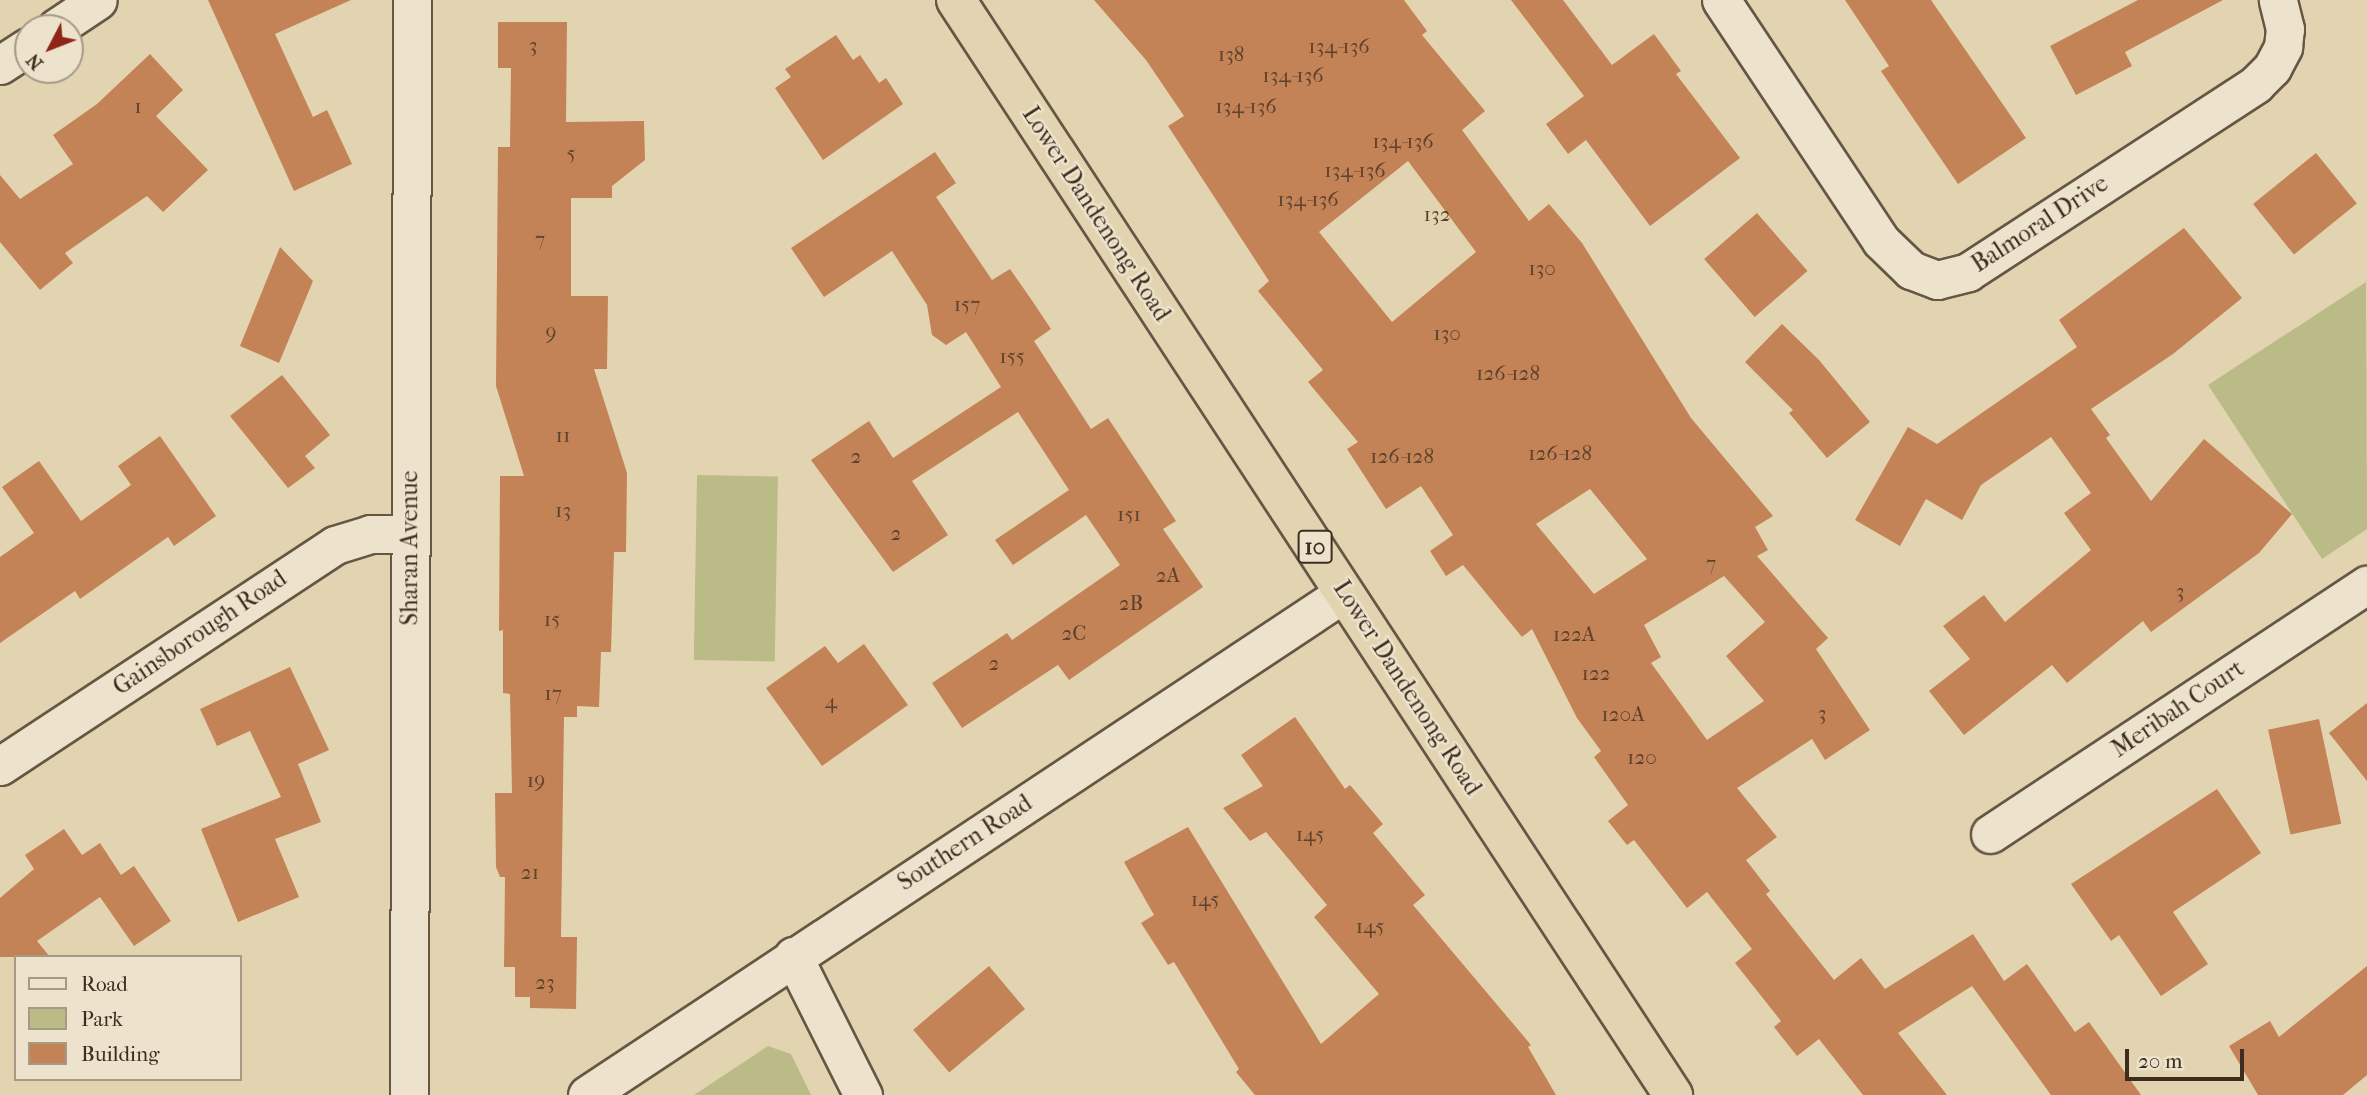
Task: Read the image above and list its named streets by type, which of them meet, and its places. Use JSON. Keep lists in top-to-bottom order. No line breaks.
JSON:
{"streets":{"highway":["Lower Dandenong Road","10"],"street":["Balmoral Drive","Sharan Avenue","Gainsborough Road","Meribah Court","Southern Road"]},"crossings":[["Lower Dandenong Road","Southern Road"],["Sharan Avenue","Gainsborough Road"]],"house_numbers":["3","134-136","138","134-136","1","134-136","134-136","5","134-136","134-136","132","7","130","157","9","130","155","126-128","11","126-128","2","126-128","13","151","2","7","2A","3","2B","15","2C","122A","2","122","17","4","3","120A","120","19","145","21","145","145","23"],"legend":["Road","Park","Building"],"scale_bar":"20 m","north":"bottom left"}
